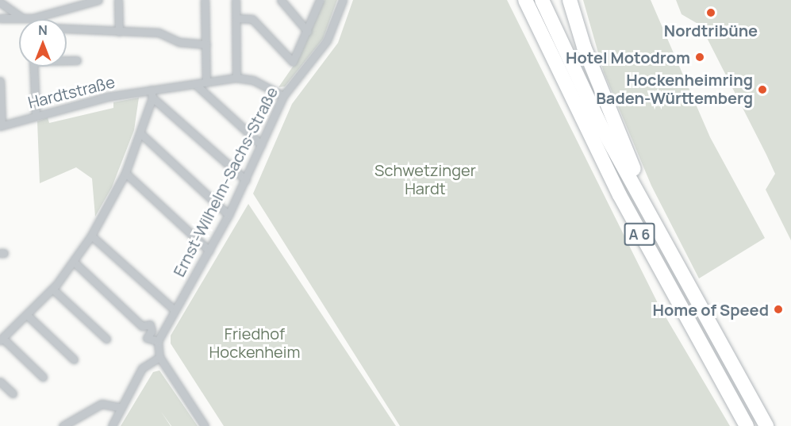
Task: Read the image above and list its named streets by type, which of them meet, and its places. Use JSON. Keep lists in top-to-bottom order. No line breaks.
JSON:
{"streets":{"highway":["A 6"],"street":["Hardtstraße","Ernst-Wilhelm-Sachs-Straße"]},"parks":["Schwetzinger Hardt","Friedhof Hockenheim"],"places":["Nordtribüne","Hotel Motodrom","Hockenheimring Baden-Württemberg","Home of Speed"],"north":"top"}
